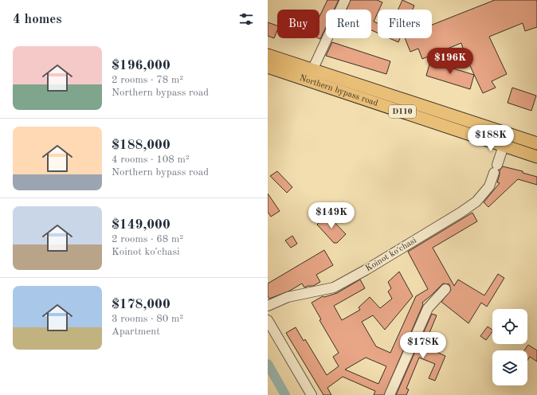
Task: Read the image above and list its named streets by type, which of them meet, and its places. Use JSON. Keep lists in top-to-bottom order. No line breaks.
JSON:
{"streets":{"main road":["Northern bypass road","D110"],"street":["Koinot koʻchasi"]},"crossings":[["Northern bypass road","Koinot koʻchasi"]],"page":{"heading":"4 homes","chip":["Buy","Rent","Filters"],"list":[{"name":"$196,000","note":"2 rooms · 78 m² · Northern bypass road"},{"name":"$188,000","note":"4 rooms · 108 m² · Northern bypass road"},{"name":"$149,000","note":"2 rooms · 68 m² · Koinot koʻchasi"},{"name":"$178,000","note":"3 rooms · 80 m² · Apartment"}],"price":["$196K","$188K","$149K","$178K"]}}
